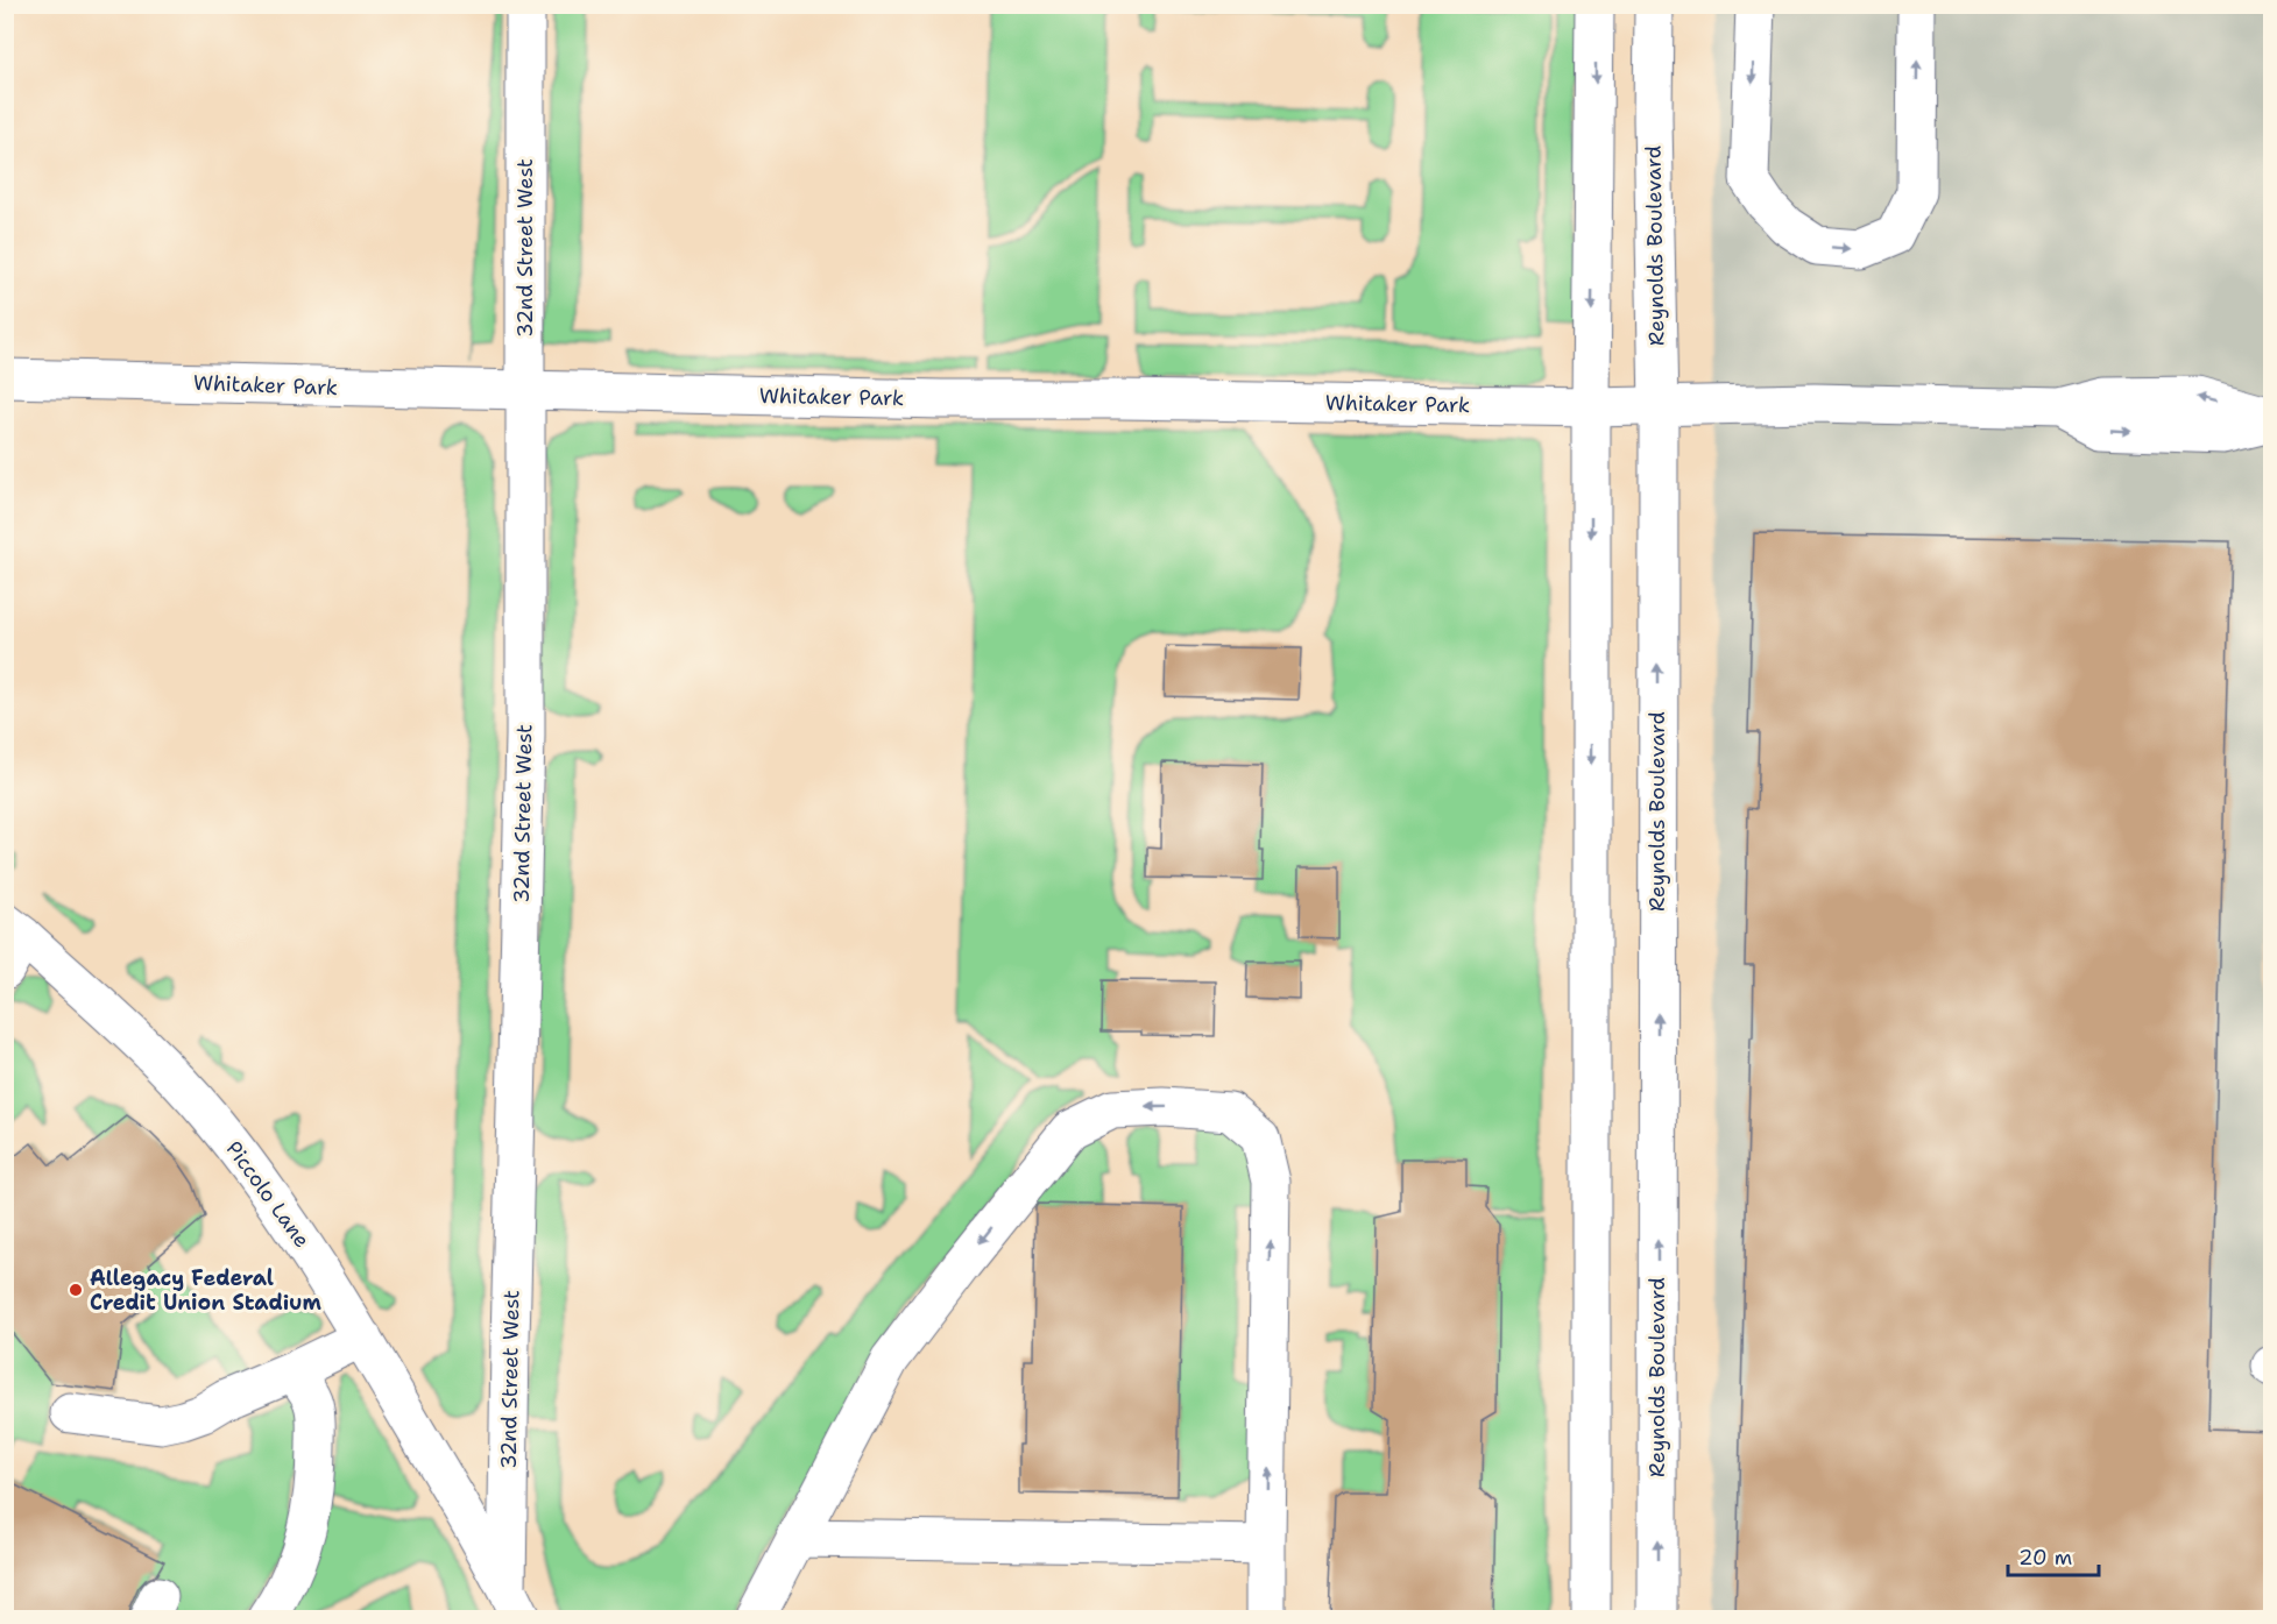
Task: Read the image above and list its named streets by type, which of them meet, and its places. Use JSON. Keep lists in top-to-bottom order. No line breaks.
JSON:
{"streets":{"main road":["Reynolds Boulevard","32nd Street West","Whitaker Park","Piccolo Lane"]},"crossings":[["Reynolds Boulevard","Whitaker Park"],["32nd Street West","Whitaker Park"],["32nd Street West","Piccolo Lane"]],"places":["Allegacy Federal Credit Union Stadium"],"scale_bar":"20 m"}
